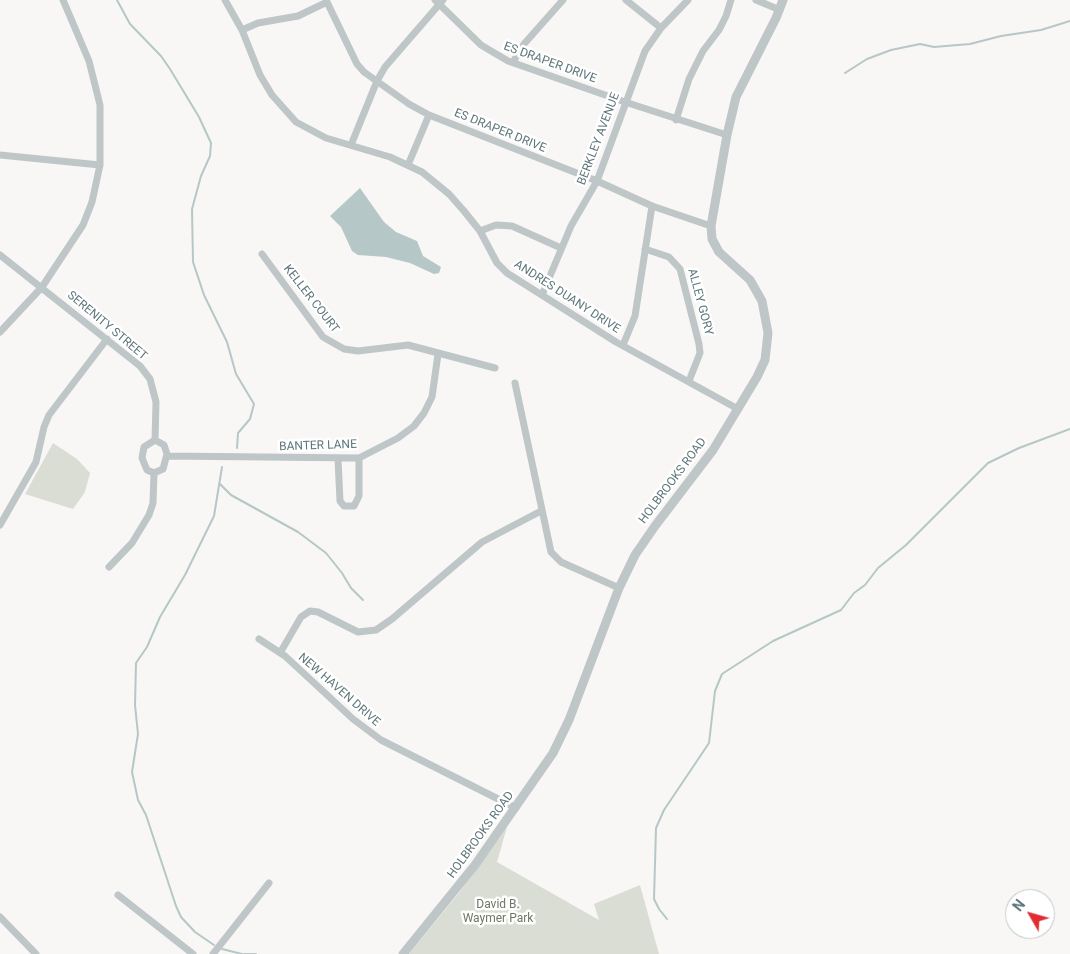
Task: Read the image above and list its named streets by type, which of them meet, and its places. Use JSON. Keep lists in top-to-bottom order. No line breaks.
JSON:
{"streets":{"street":["ES DRAPER DRIVE","BERKLEY AVENUE","ANDRES DUANY DRIVE","KELLER COURT","ALLEY GORY","SERENITY STREET","BANTER LANE","HOLBROOKS ROAD","NEW HAVEN DRIVE"]},"crossings":[["ES DRAPER DRIVE","BERKLEY AVENUE"],["ES DRAPER DRIVE","HOLBROOKS ROAD"],["BERKLEY AVENUE","ANDRES DUANY DRIVE"],["ANDRES DUANY DRIVE","ALLEY GORY"],["ANDRES DUANY DRIVE","HOLBROOKS ROAD"],["KELLER COURT","BANTER LANE"],["SERENITY STREET","BANTER LANE"],["HOLBROOKS ROAD","NEW HAVEN DRIVE"]],"parks":["David B. Waymer Park"],"north":"top left"}
